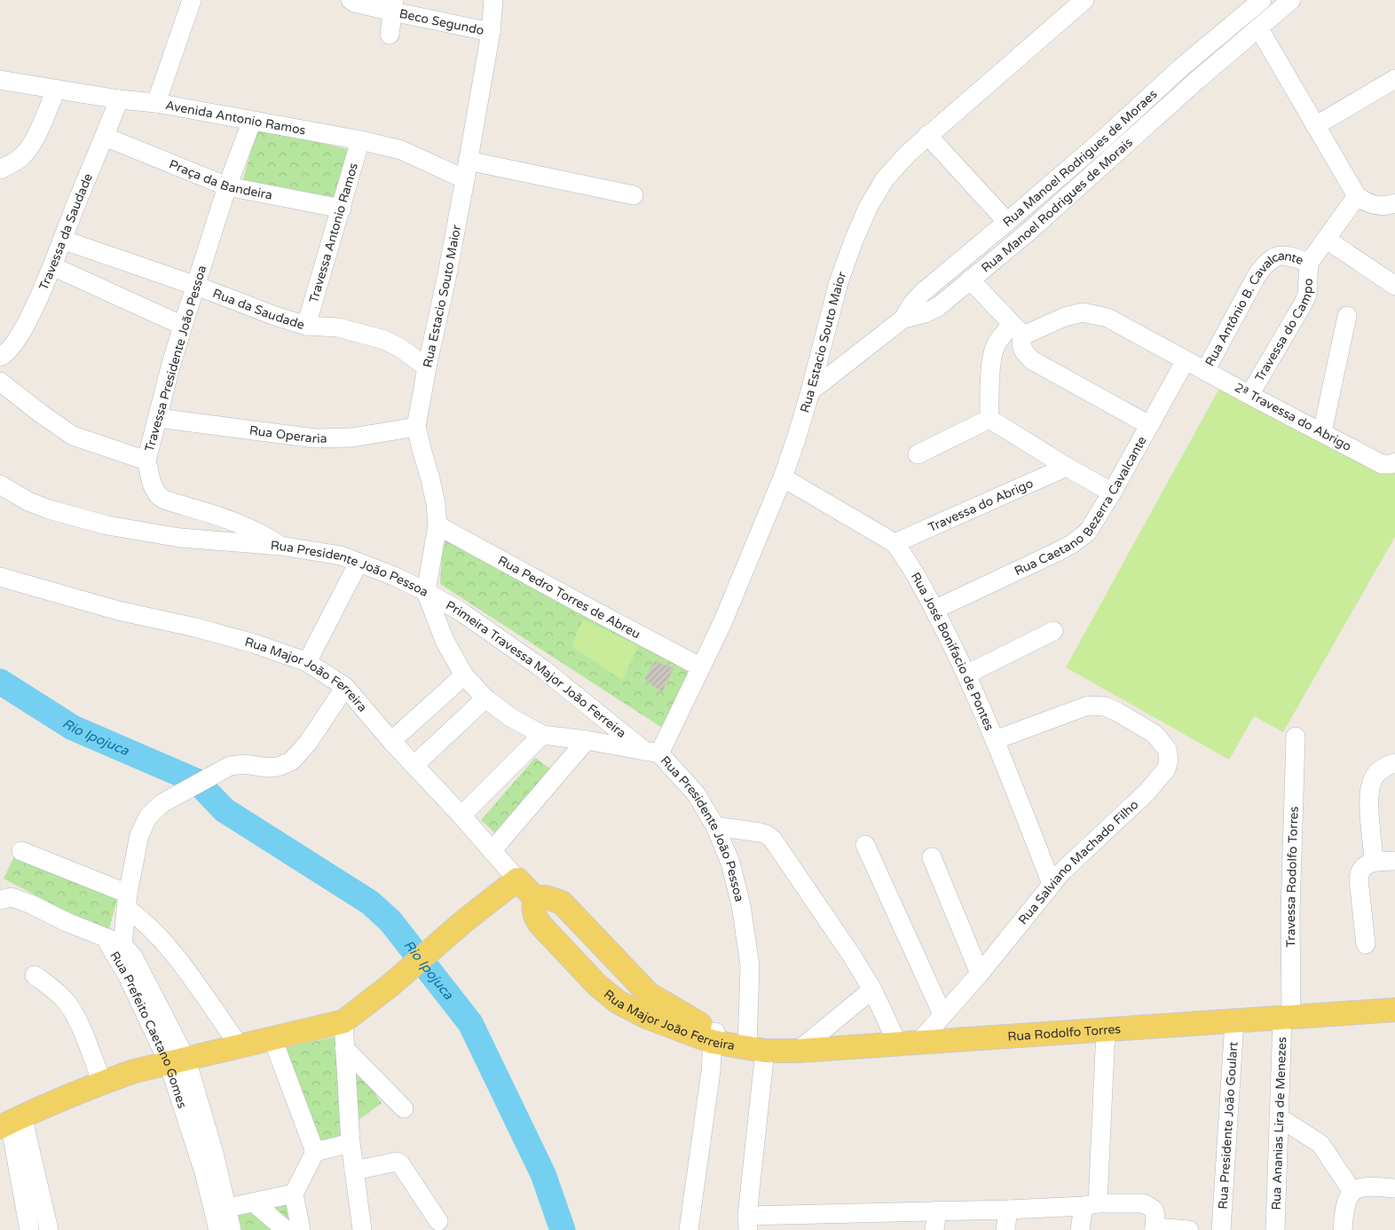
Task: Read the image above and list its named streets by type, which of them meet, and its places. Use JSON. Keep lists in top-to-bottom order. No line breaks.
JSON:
{"streets":{"main road":["Rua Major João Ferreira","Rua Rodolfo Torres"],"street":["Beco Segundo","Avenida Antonio Ramos","Rua Manoel Rodrigues de Moraes","Praça da Bandeira","Rua Manoel Rodrigues de Morais","Travessa da Saudade","Travessa Antonio Ramos","Rua Estacio Souto Maior","Rua da Saudade","Rua Antônio B. Cavalcante","Travessa do Campo","Travessa Presidente João Pessoa","2ª Travessa do Abrigo","Rua Operaria","Rua Caetano Bezerra Cavalcante","Travessa do Abrigo","Rua Presidente João Pessoa","Rua Pedro Torres de Abreu","Rua José Bonifacio de Pontes","Primeira Travessa Major João Ferreira","Rua Salviano Machado Filho","Travessa Rodolfo Torres","Rua Prefeito Caetano Gomes","Rua Ananias Lira de Menezes","Rua Presidente João Goulart"]},"crossings":[["Beco Segundo","Rua Estacio Souto Maior"],["Avenida Antonio Ramos","Travessa da Saudade"],["Avenida Antonio Ramos","Travessa Antonio Ramos"],["Avenida Antonio Ramos","Rua Estacio Souto Maior"],["Avenida Antonio Ramos","Travessa Presidente João Pessoa"],["Rua Manoel Rodrigues de Moraes","Rua Manoel Rodrigues de Morais"],["Praça da Bandeira","Travessa da Saudade"],["Praça da Bandeira","Travessa Antonio Ramos"],["Praça da Bandeira","Travessa Presidente João Pessoa"],["Rua Manoel Rodrigues de Morais","Rua Estacio Souto Maior"],["Travessa da Saudade","Rua da Saudade"],["Travessa Antonio Ramos","Rua da Saudade"],["Rua Estacio Souto Maior","Rua da Saudade"],["Rua Estacio Souto Maior","Rua Operaria"],["Rua Estacio Souto Maior","Rua Presidente João Pessoa"],["Rua Estacio Souto Maior","Rua Pedro Torres de Abreu"],["Rua Estacio Souto Maior","Rua José Bonifacio de Pontes"],["Rua Estacio Souto Maior","Primeira Travessa Major João Ferreira"],["Rua da Saudade","Travessa Presidente João Pessoa"],["Rua Antônio B. Cavalcante","Travessa do Campo"],["Rua Antônio B. Cavalcante","2ª Travessa do Abrigo"],["Travessa do Campo","2ª Travessa do Abrigo"],["Travessa Presidente João Pessoa","Rua Operaria"],["Travessa Presidente João Pessoa","Rua Presidente João Pessoa"],["2ª Travessa do Abrigo","Rua Caetano Bezerra Cavalcante"],["Rua Caetano Bezerra Cavalcante","Rua José Bonifacio de Pontes"],["Travessa do Abrigo","Rua José Bonifacio de Pontes"],["Rua Presidente João Pessoa","Primeira Travessa Major João Ferreira"],["Rua Presidente João Pessoa","Rua Major João Ferreira"],["Rua Presidente João Pessoa","Rua Rodolfo Torres"],["Rua José Bonifacio de Pontes","Rua Salviano Machado Filho"],["Rua Major João Ferreira","Rua Rodolfo Torres"],["Rua Salviano Machado Filho","Rua Rodolfo Torres"],["Travessa Rodolfo Torres","Rua Rodolfo Torres"],["Travessa Rodolfo Torres","Rua Ananias Lira de Menezes"],["Rua Rodolfo Torres","Rua Ananias Lira de Menezes"],["Rua Rodolfo Torres","Rua Presidente João Goulart"]],"water":["Rio Ipojuca"]}
